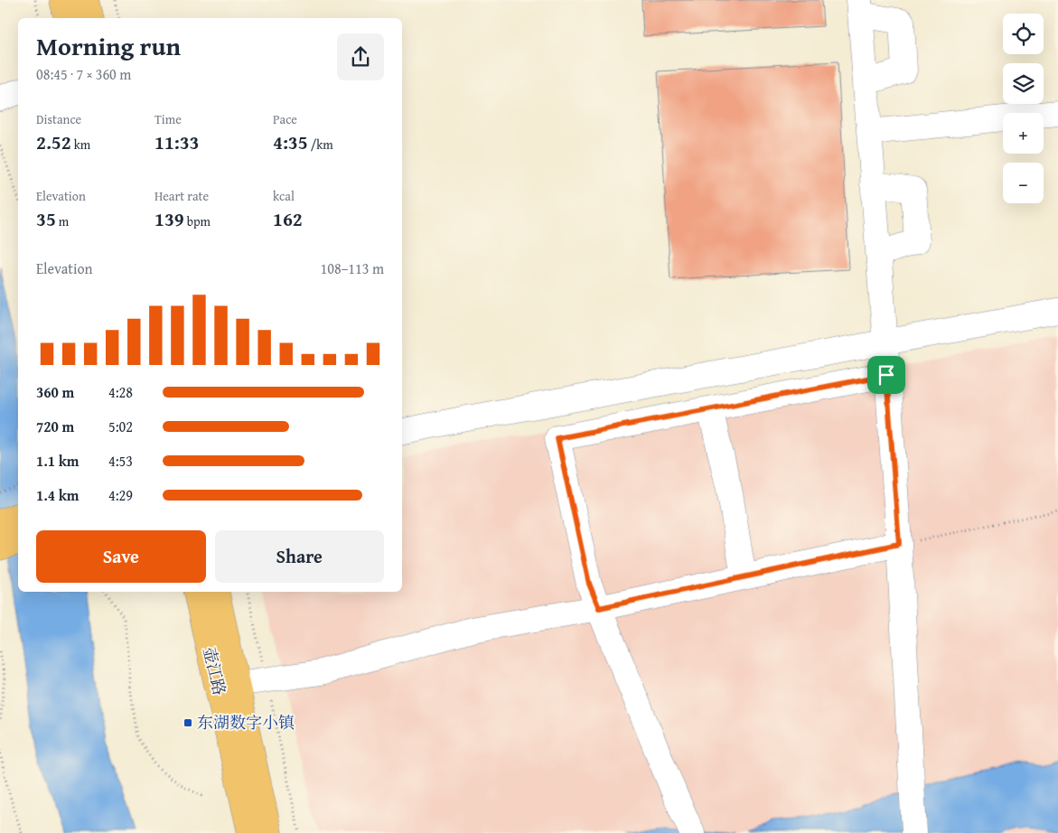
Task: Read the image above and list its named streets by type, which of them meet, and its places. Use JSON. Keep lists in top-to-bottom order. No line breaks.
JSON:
{"streets":{"main road":["壶江路"]},"places":{"transit":["东湖数字小镇"]},"page":{"map_buttons":["+","−"],"heading":["Morning run","08:45 · 7 × 360 m"],"stats":[["Distance","2.52 km"],["Time","11:33"],["Pace","4:35 /km"],["Elevation","35 m"],["Heart rate","139 bpm"],["kcal","162"]],"chart":["Elevation","108–113 m"],"list":[{"name":"360 m","note":"4:28"},{"name":"720 m","note":"5:02"},{"name":"1.1 km","note":"4:53"},{"name":"1.4 km","note":"4:29"}],"buttons":["Save","Share"]}}
